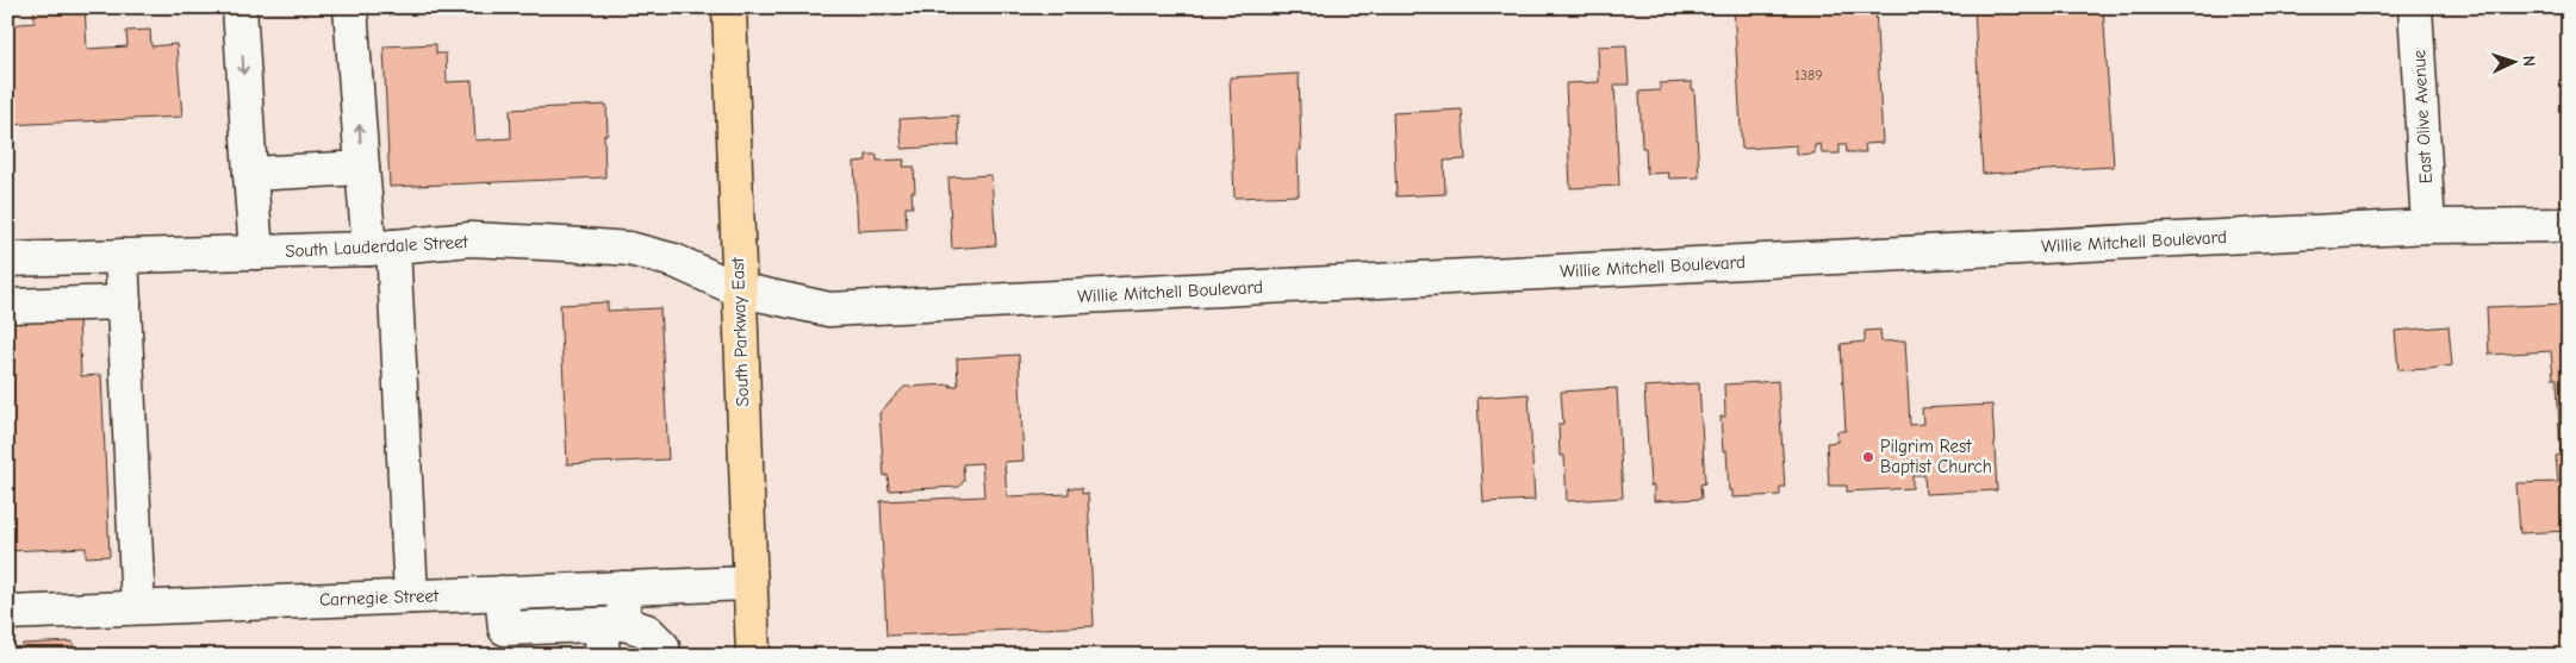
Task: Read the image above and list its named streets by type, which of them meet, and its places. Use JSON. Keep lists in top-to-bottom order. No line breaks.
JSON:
{"streets":{"main road":["South Parkway East"],"street":["East Olive Avenue","Willie Mitchell Boulevard","South Lauderdale Street","Carnegie Street"]},"crossings":[["East Olive Avenue","Willie Mitchell Boulevard"],["Willie Mitchell Boulevard","South Lauderdale Street"],["Willie Mitchell Boulevard","South Parkway East"],["South Lauderdale Street","South Parkway East"],["South Parkway East","Carnegie Street"]],"places":["Pilgrim Rest Baptist Church"],"house_numbers":["1389"],"north":"right"}
